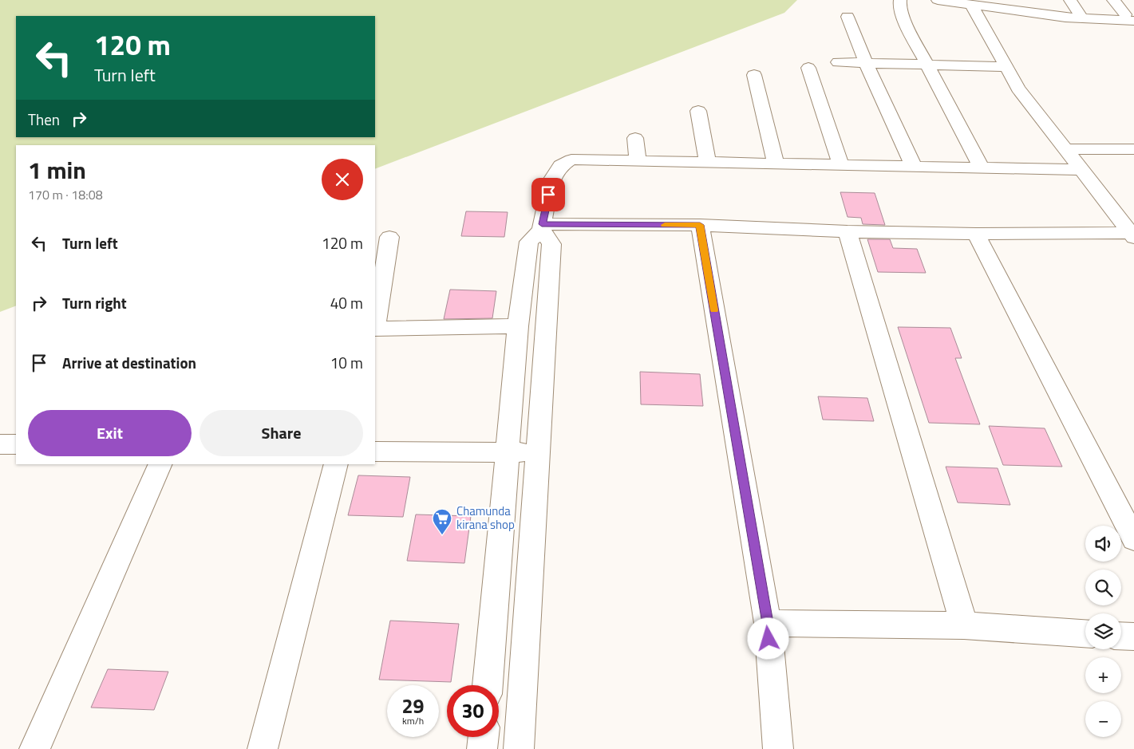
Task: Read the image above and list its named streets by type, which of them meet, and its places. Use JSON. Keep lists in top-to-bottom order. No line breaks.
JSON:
{"places":{"supermarket":["Chamunda kirana shop"]},"page":{"turn":["120 m","Turn left"],"then":"Then","heading":["1 min","170 m · 18:08"],"list":[{"name":"Turn left","value":"120 m"},{"name":"Turn right","value":"40 m"},{"name":"Arrive at destination","value":"10 m"}],"buttons":["Exit","Share"],"map_buttons":["+","−"],"speed":"29 km/h","limit":"30"}}
